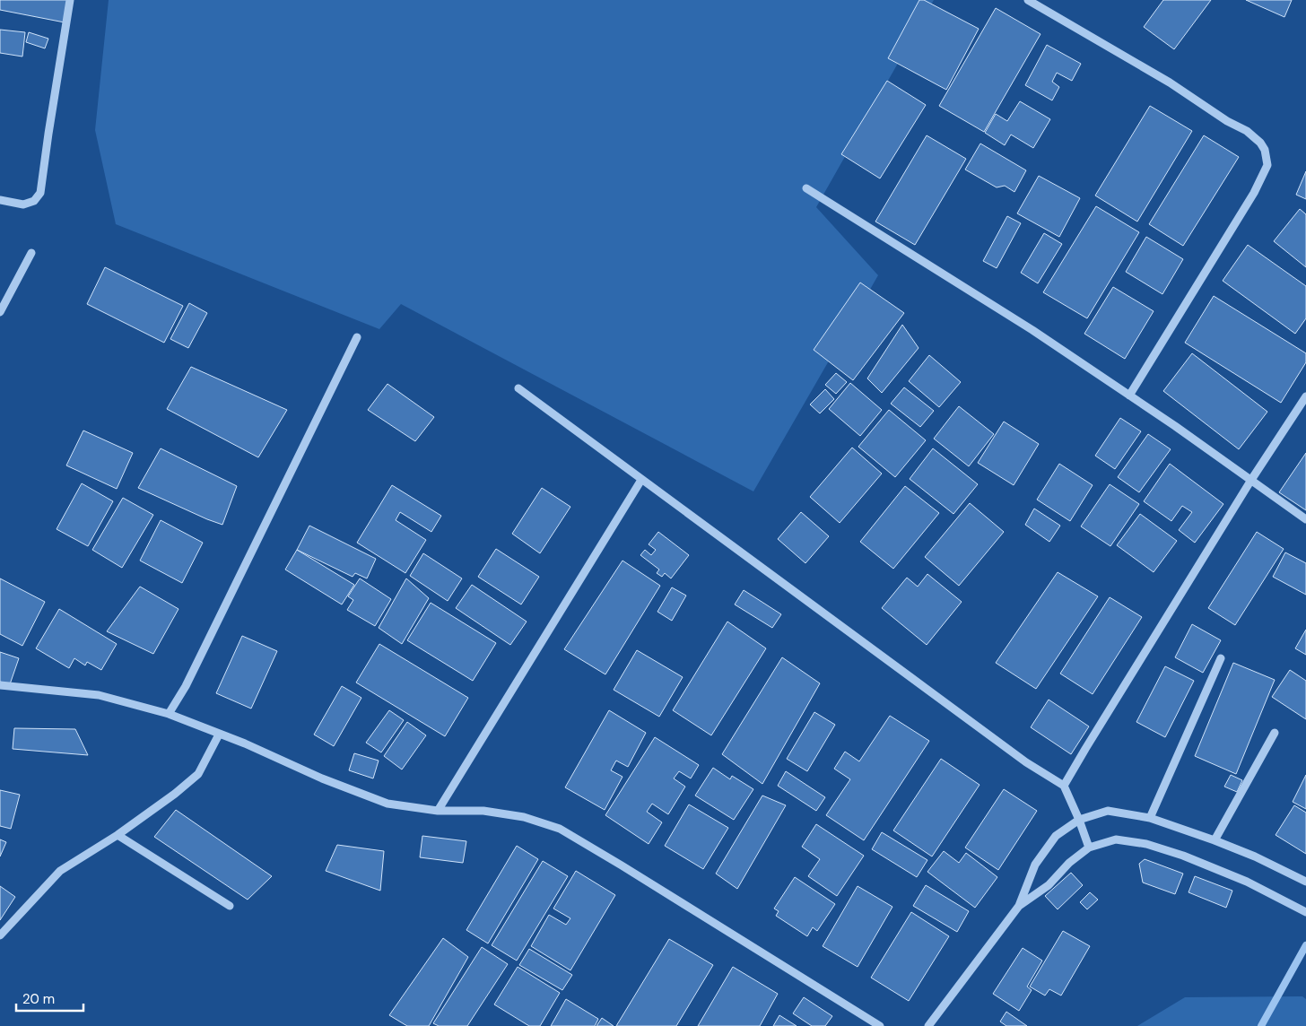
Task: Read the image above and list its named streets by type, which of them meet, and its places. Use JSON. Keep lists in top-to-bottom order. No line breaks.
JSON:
{"scale_bar":"20 m"}
